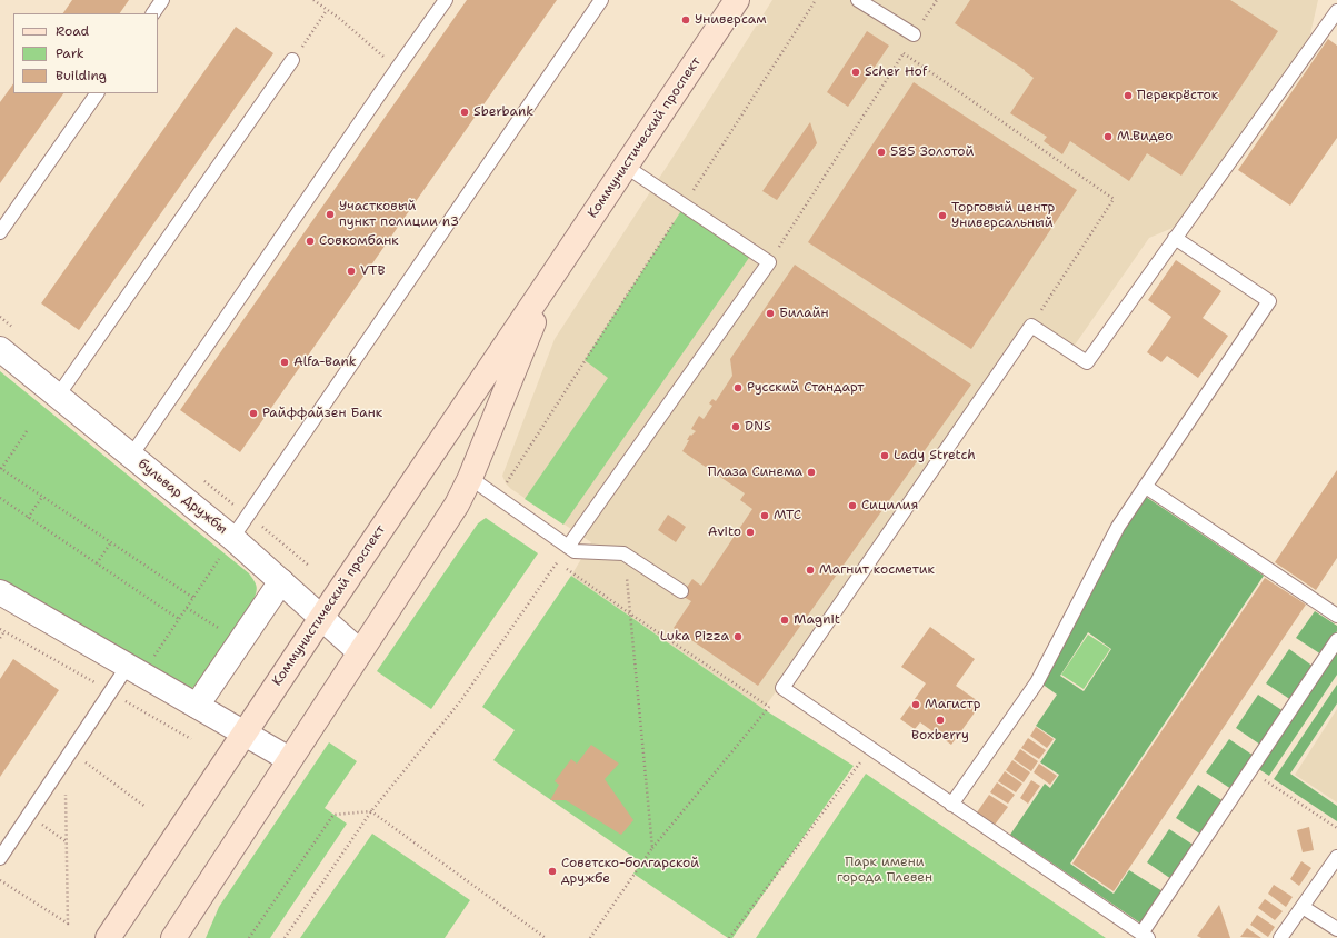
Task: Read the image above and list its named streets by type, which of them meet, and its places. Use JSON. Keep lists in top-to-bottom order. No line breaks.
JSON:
{"streets":{"main road":["Коммунистический проспект"],"street":["бульвар Дружбы"]},"crossings":[["Коммунистический проспект","бульвар Дружбы"]],"parks":["Парк имени города Плевен"],"places":["Универсам","Scher Hof","Перекрёсток","Sberbank","М.Видео","585 Золотой","Участковый пункт полиции n3","Торговый центр Универсальный","Совкомбанк","VTB","Билайн","Alfa-Bank","Русский Стандарт","Райффайзен Банк","DNS","Lady Stretch","Плаза Синема","Сицилия","МТС","Avito","Магнит косметик","Magnit","Luka Pizza","Магистр","Boxberry","Советско-болгарской дружбе"],"legend":["Road","Park","Building"]}
